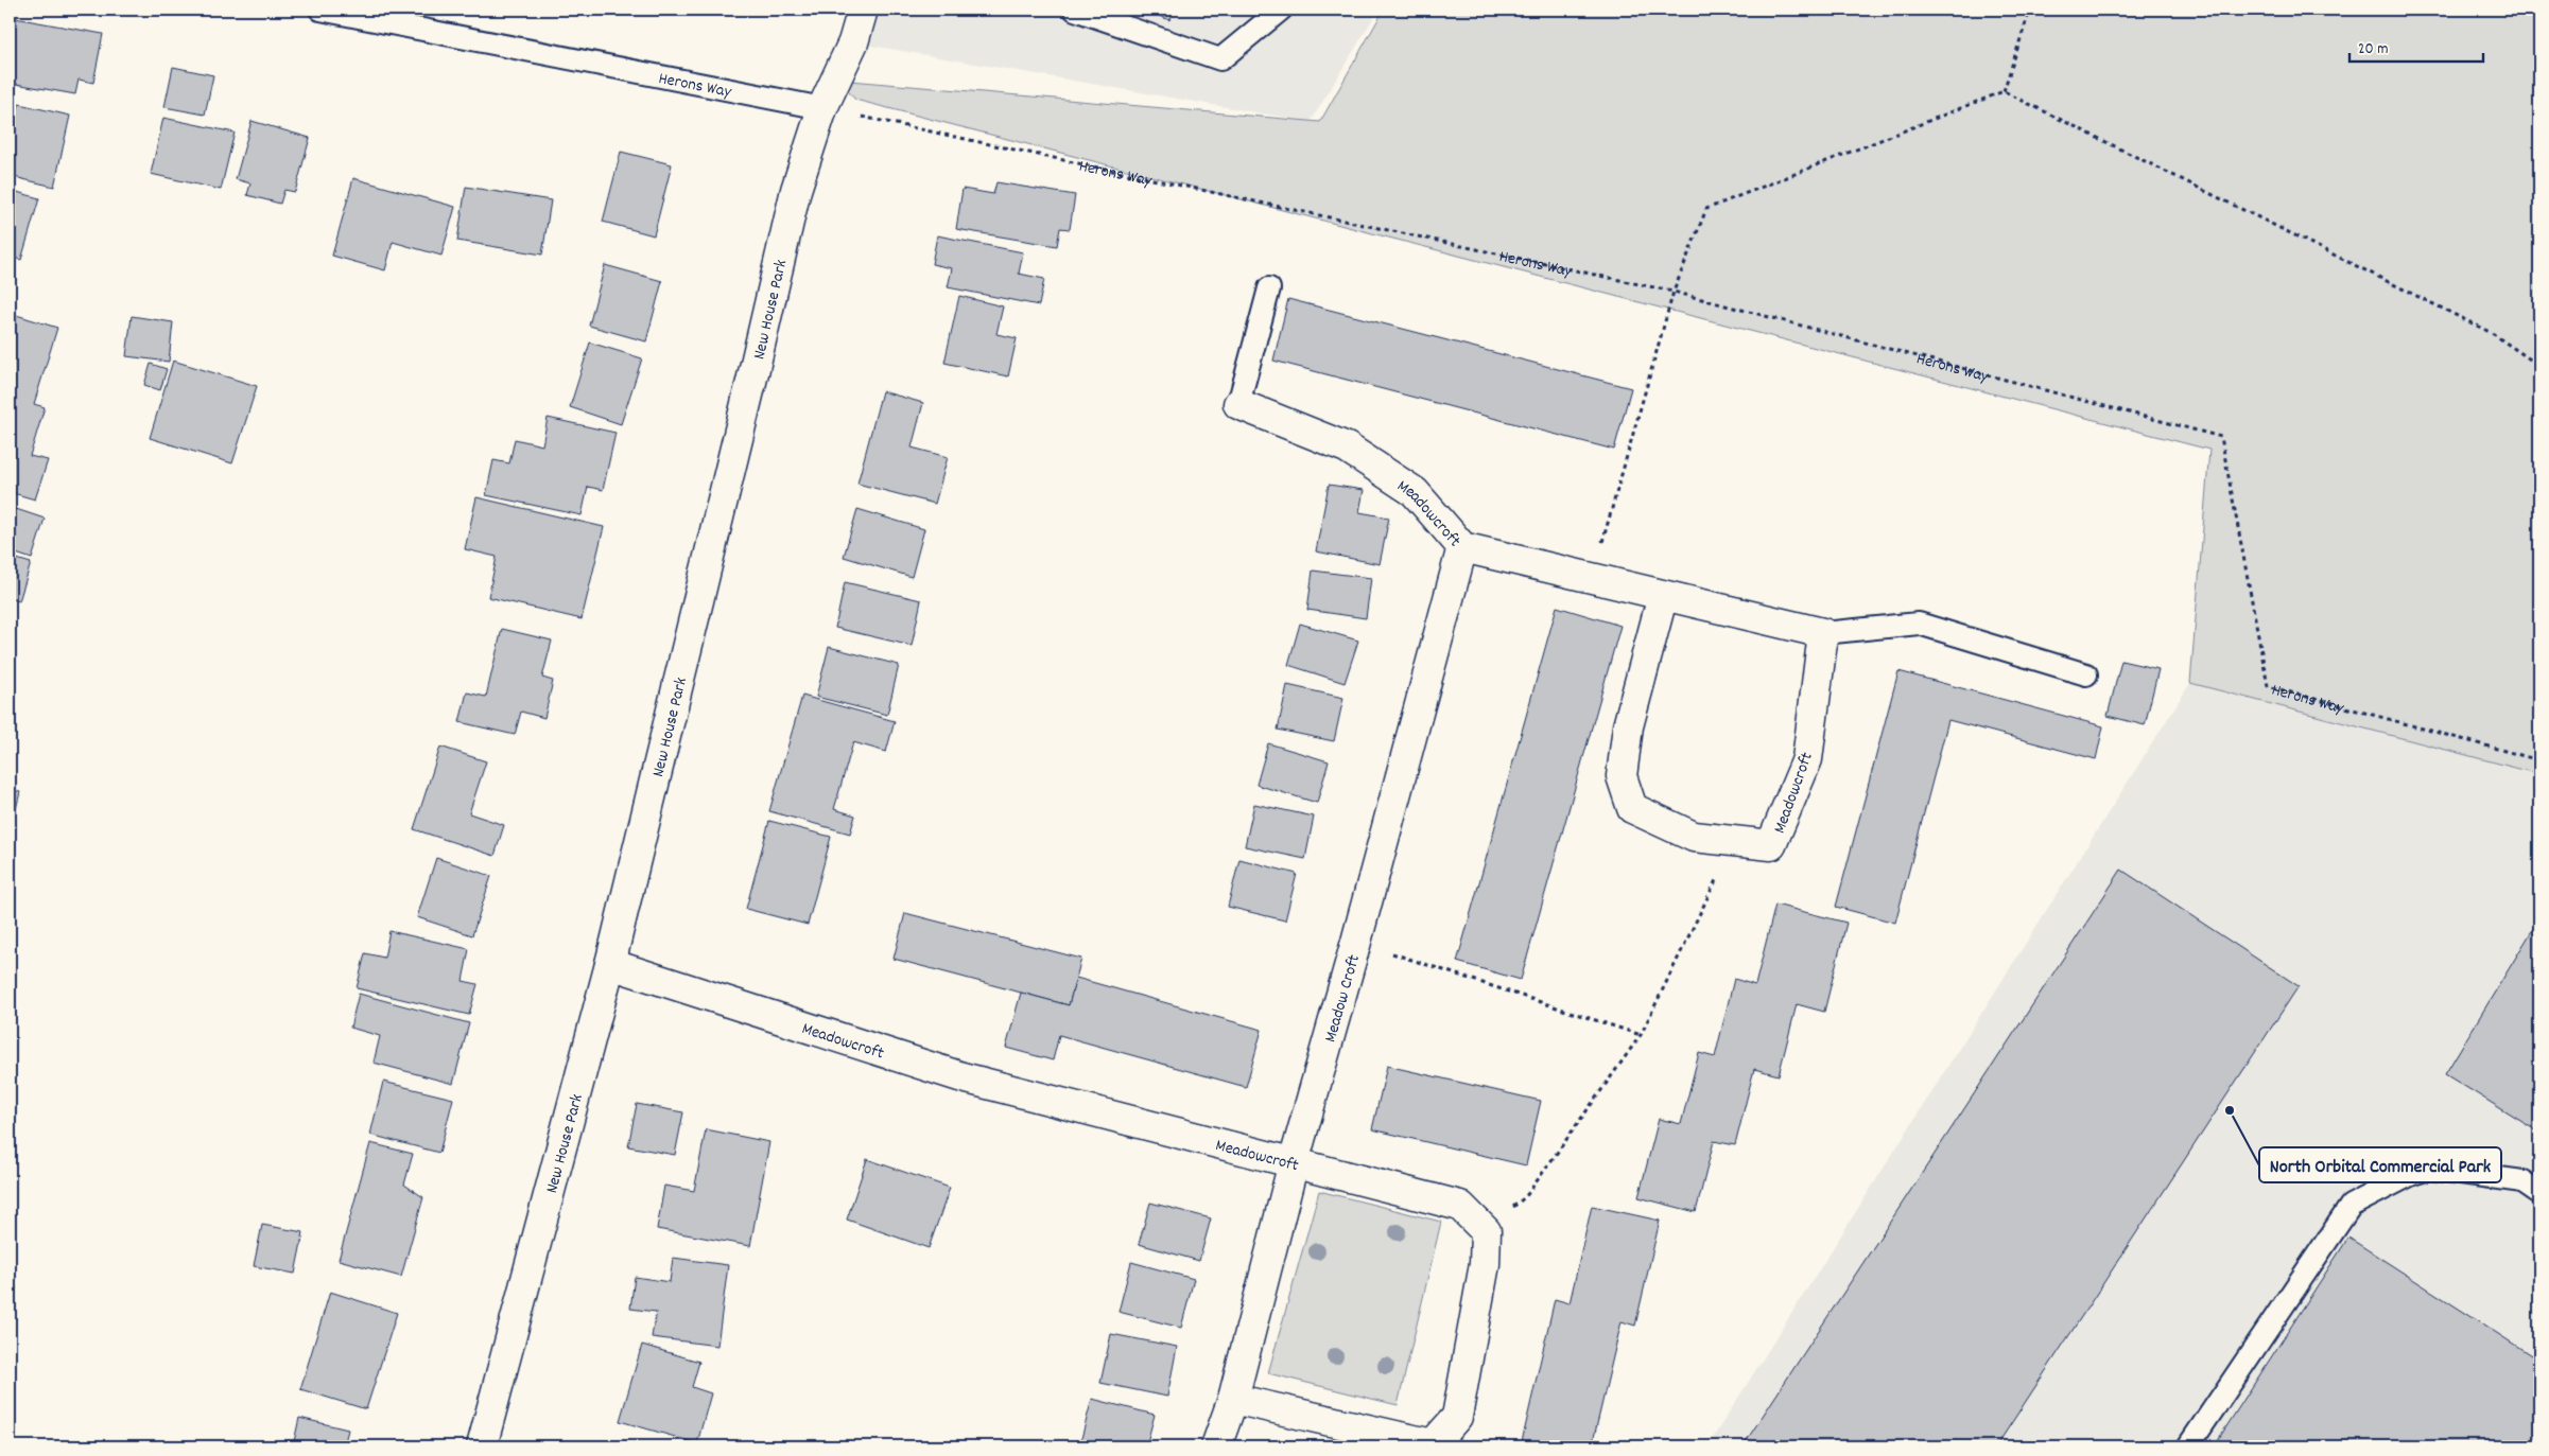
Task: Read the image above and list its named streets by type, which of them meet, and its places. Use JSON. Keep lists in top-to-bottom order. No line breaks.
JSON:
{"streets":{"street":["New House Park","Meadowcroft","Meadow Croft"],"lane":["Herons Way"]},"crossings":[["Herons Way","New House Park"],["New House Park","Meadowcroft"],["Meadowcroft","Meadow Croft"]],"places":["North Orbital Commercial Park"],"scale_bar":"20 m"}
